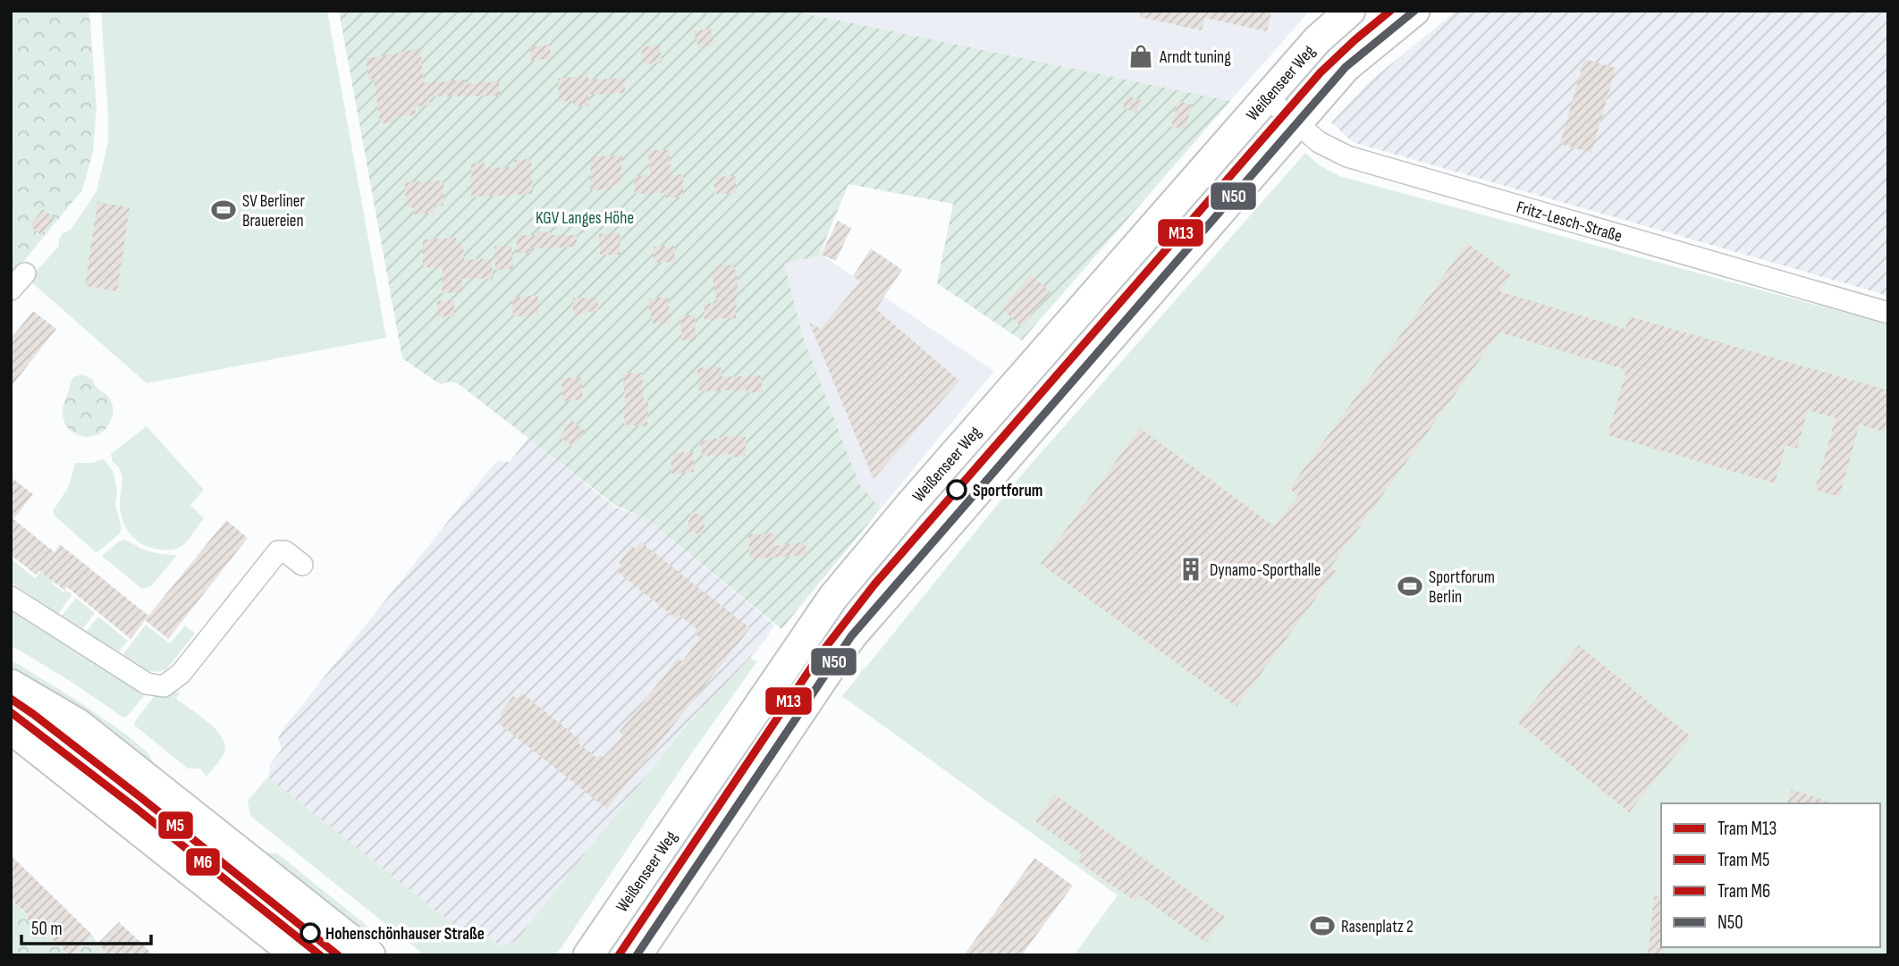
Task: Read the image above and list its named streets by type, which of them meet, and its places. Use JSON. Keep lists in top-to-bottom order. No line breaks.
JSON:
{"streets":{"main road":["Weißenseer Weg"],"street":["Fritz-Lesch-Straße"]},"crossings":[["Weißenseer Weg","Fritz-Lesch-Straße"]],"parks":["KGV Langes Höhe"],"places":{"shop":["Arndt tuning"],"sports":["SV Berliner Brauereien","Sportforum Berlin","Rasenplatz 2"],"other":["Sportforum","Hohenschönhauser Straße"],"building":["Dynamo-Sporthalle"]},"lines":["tram line M13","transit line N50","tram line M5","tram line M6"],"legend":["Tram M13","Tram M5","Tram M6","N50"],"scale_bar":"50 m"}
